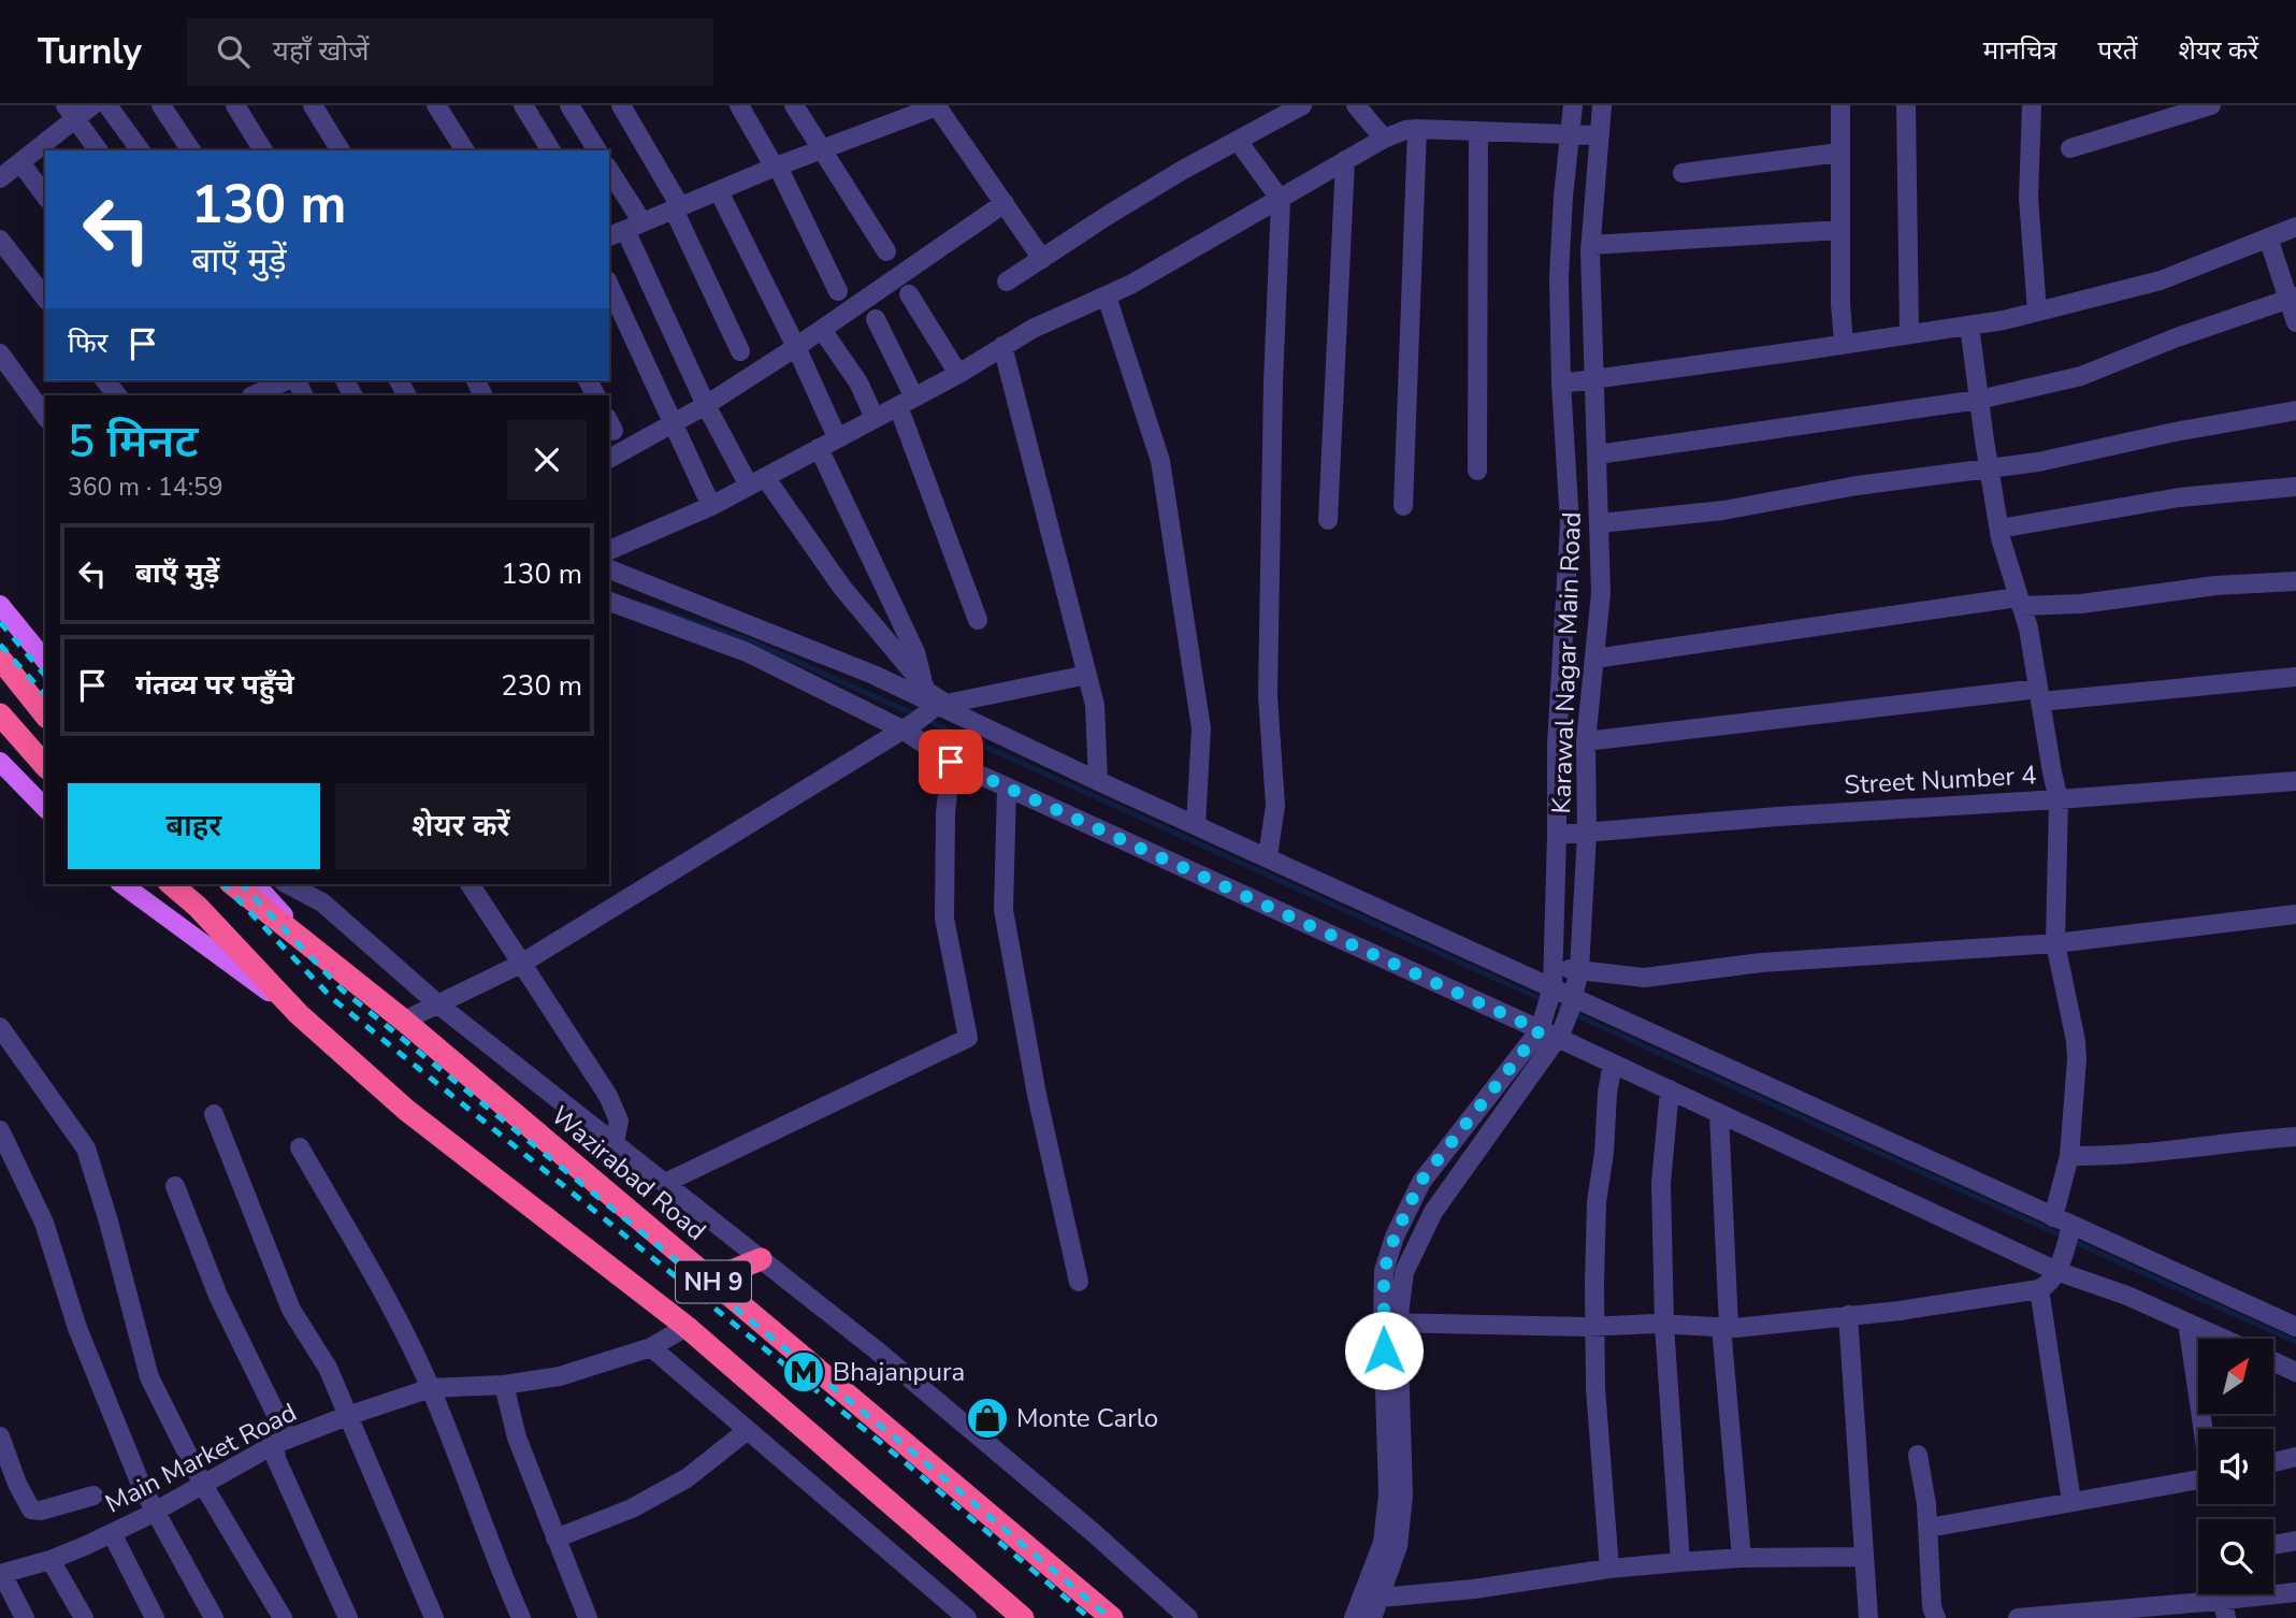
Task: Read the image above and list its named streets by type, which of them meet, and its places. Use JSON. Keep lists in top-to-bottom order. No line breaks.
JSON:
{"streets":{"highway":["Wazirabad Road","NH 9"],"street":["Karawal Nagar Main Road","Street Number 4","Main Market Road"]},"crossings":[["Karawal Nagar Main Road","Street Number 4"],["NH 9","Main Market Road"]],"places":{"metro station":["Bhajanpura"],"shop":["Monte Carlo"]},"north":"top right","page":{"header":"Turnly","search":"यहाँ खोजें","nav":["मानचित्र","परतें","शेयर करें"],"turn":["130 m","बाएँ मुड़ें"],"then":"फिर","heading":["5 मिनट","360 m · 14:59"],"list":[{"name":"बाएँ मुड़ें","value":"130 m"},{"name":"गंतव्य पर पहुँचे","value":"230 m"}],"buttons":["बाहर","शेयर करें"]}}
